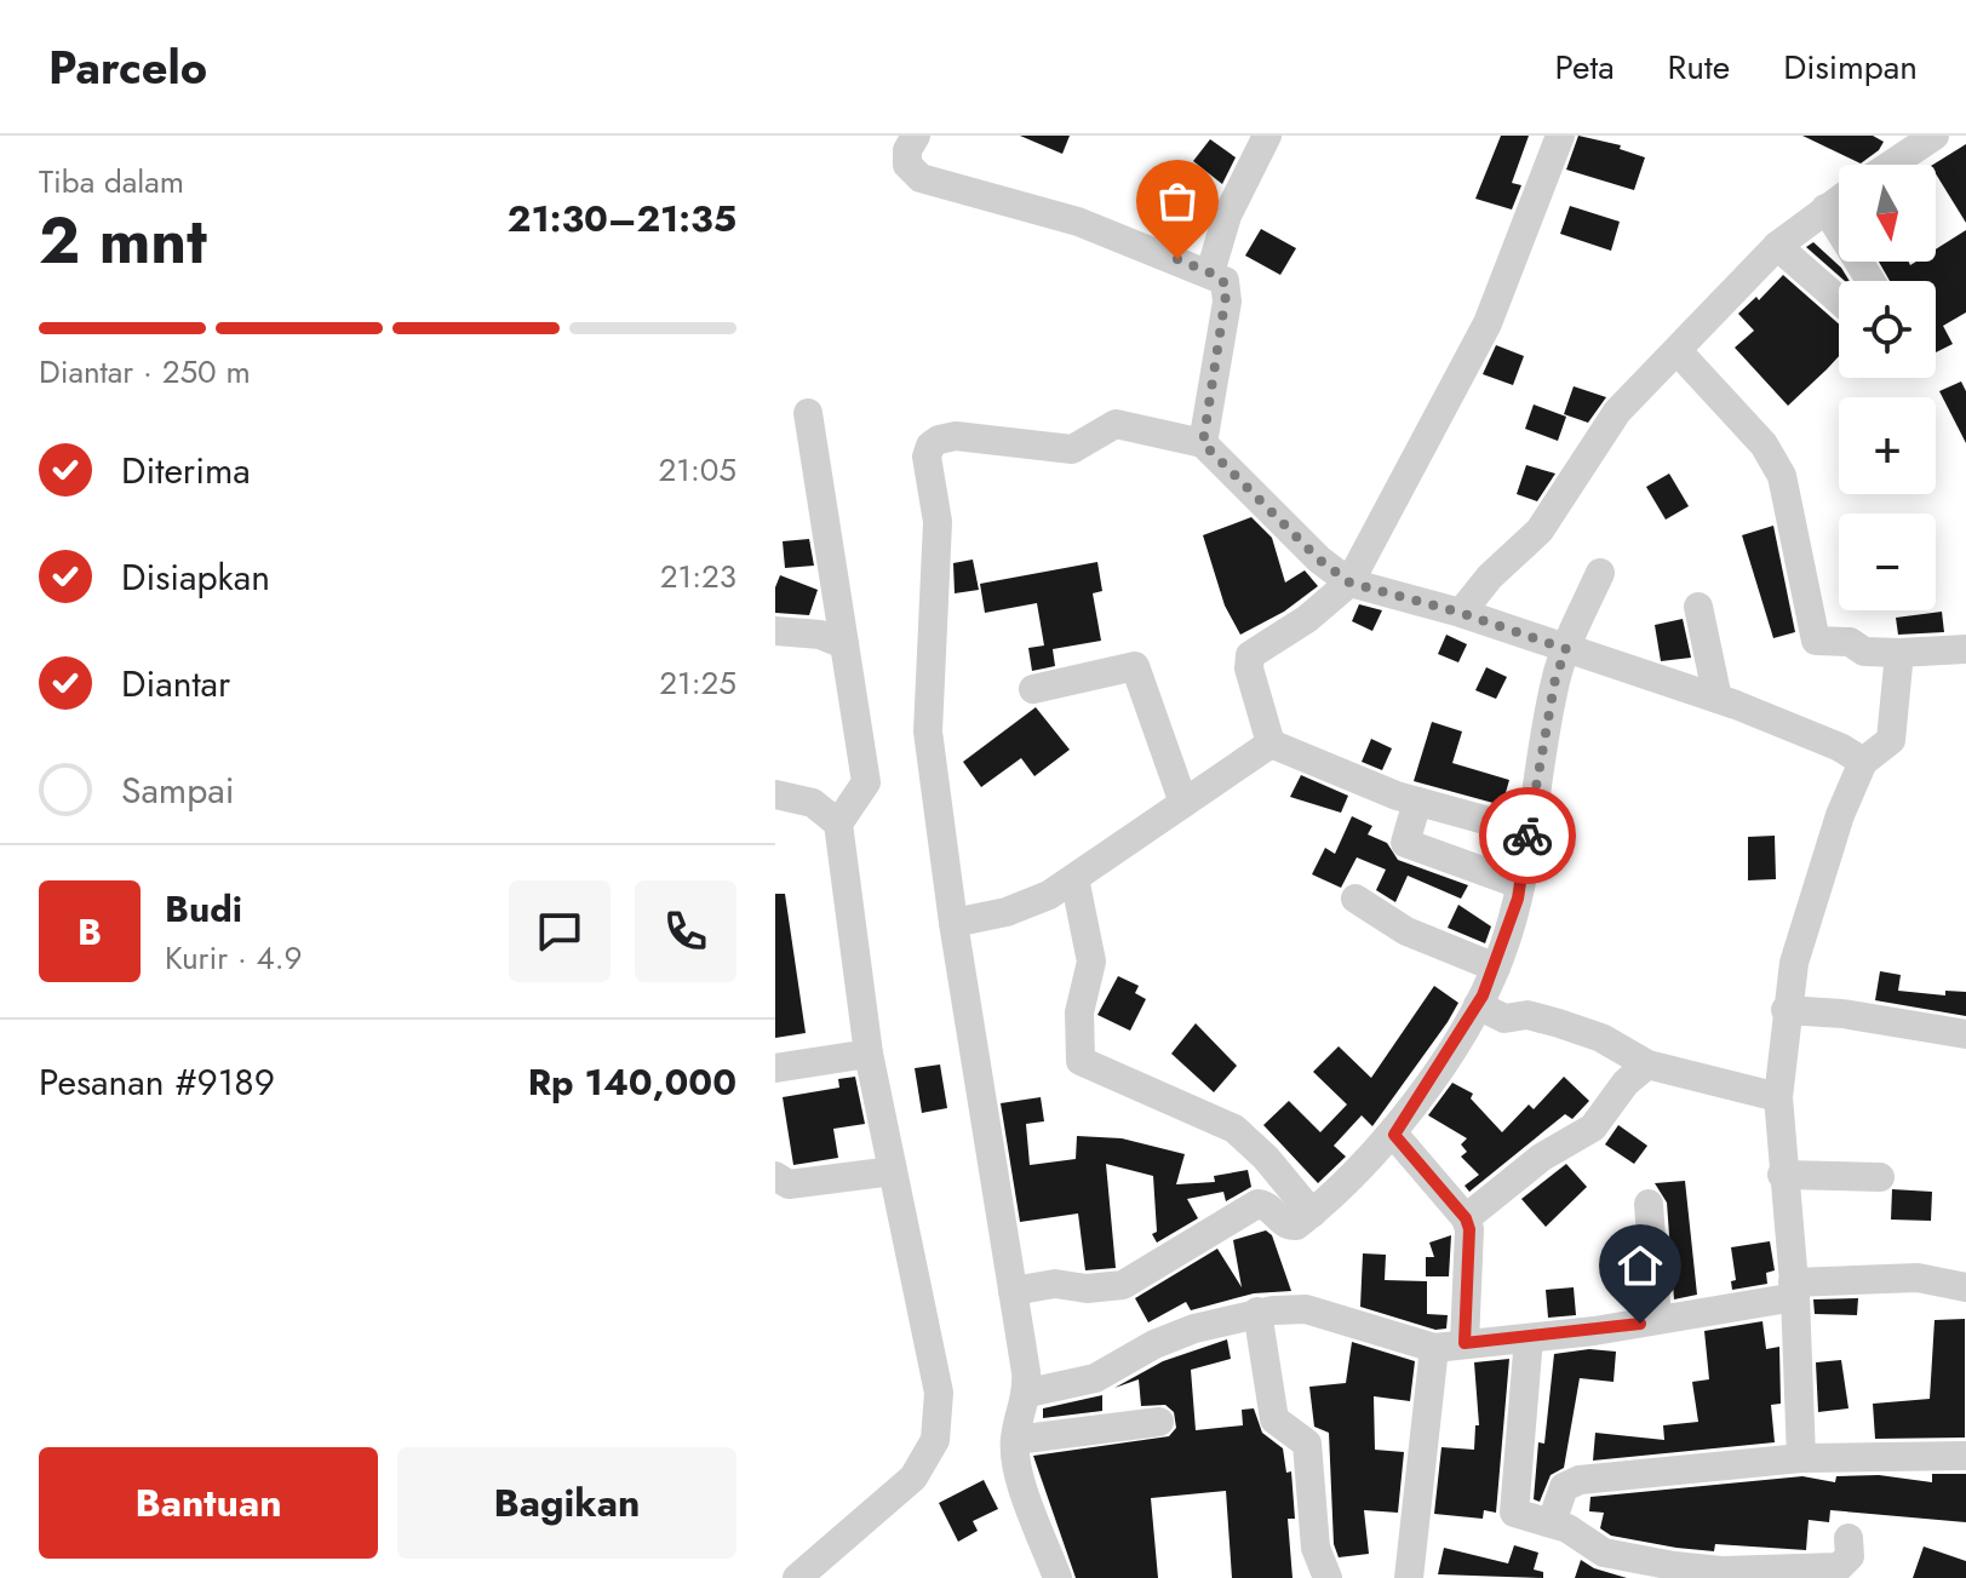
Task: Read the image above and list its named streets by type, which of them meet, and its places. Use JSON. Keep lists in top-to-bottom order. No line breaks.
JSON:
{"north":"bottom","page":{"header":"Parcelo","nav":["Peta","Rute","Disimpan"],"heading":["2 mnt","Tiba dalam","21:30–21:35"],"panel":["Budi","Kurir · 4.9","Pesanan #9189","Rp 140,000"],"map_buttons":["+","−"],"bar":"Diantar · 250 m","list":[["Diterima","21:05"],["Disiapkan","21:23"],["Diantar","21:25"],"Sampai"],"round":"B","buttons":["Bantuan","Bagikan"]}}
